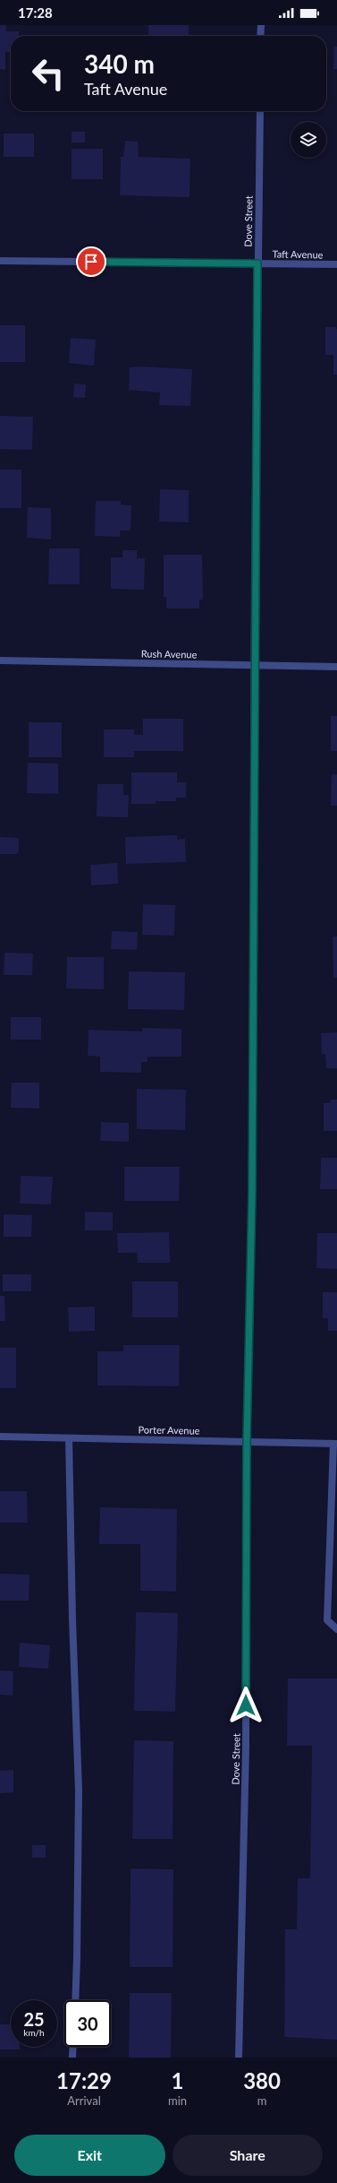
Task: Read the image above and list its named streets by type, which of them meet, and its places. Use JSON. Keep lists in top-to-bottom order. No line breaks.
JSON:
{"streets":{"street":["Dove Street","Taft Avenue","Rush Avenue","Porter Avenue"]},"crossings":[["Dove Street","Taft Avenue"],["Dove Street","Rush Avenue"],["Dove Street","Porter Avenue"]],"page":{"status":"17:28","turn":["340 m","Taft Avenue"],"speed":"25 km/h","limit":"30","eta":["17:29","Arrival","1","min","380","m"],"buttons":["Exit","Share"]}}
